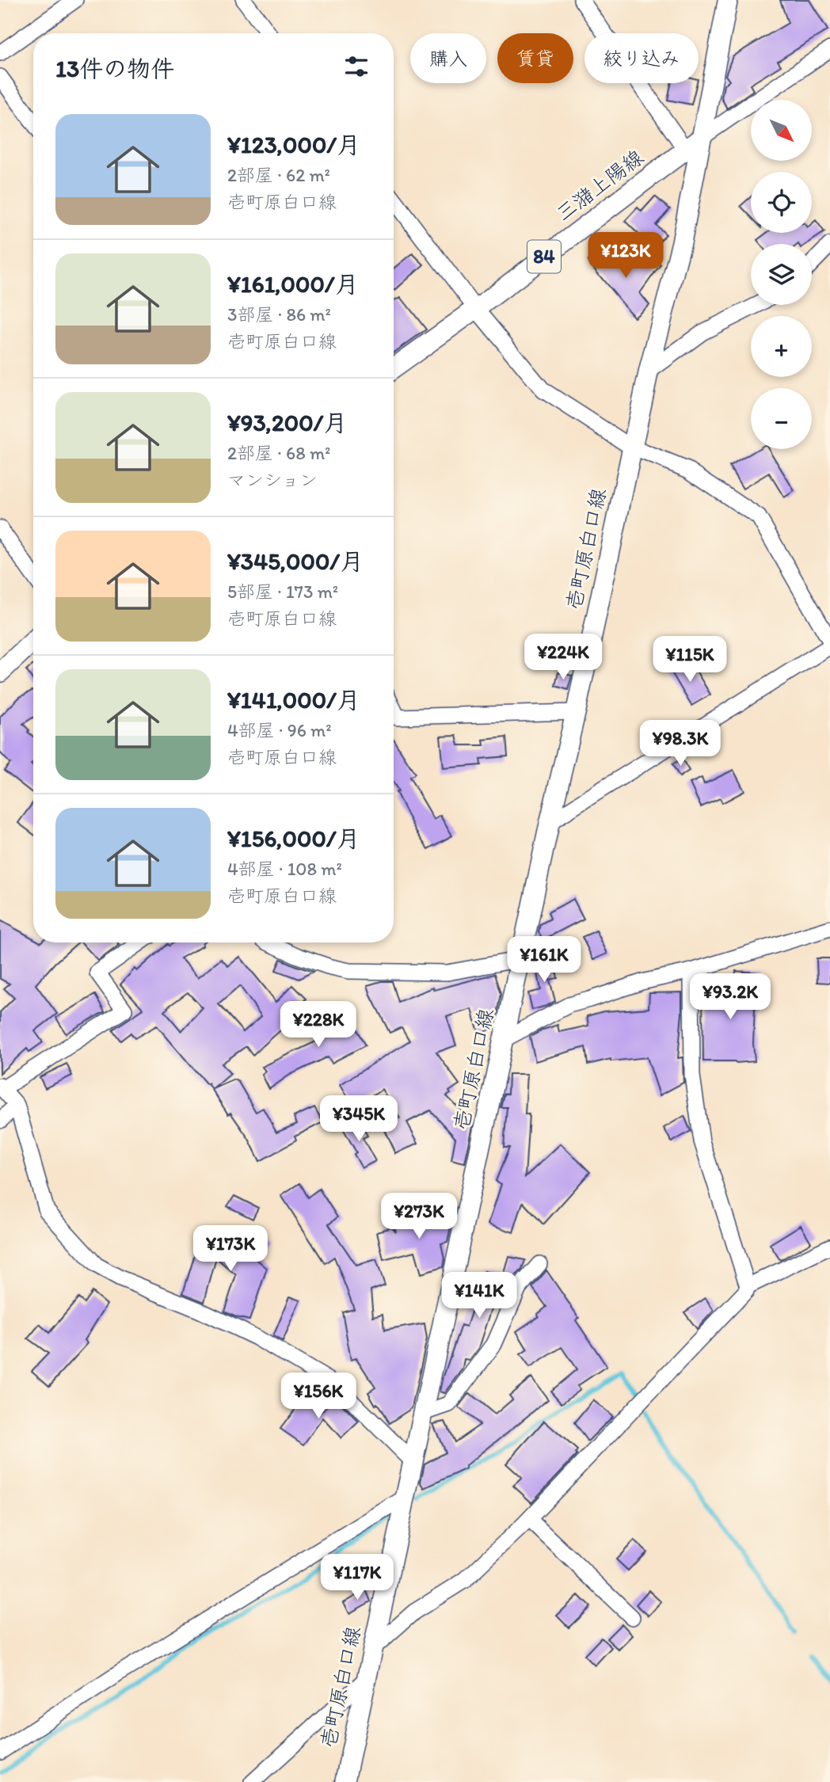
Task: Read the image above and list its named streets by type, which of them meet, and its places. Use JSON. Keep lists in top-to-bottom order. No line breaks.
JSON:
{"streets":{"main road":["三潴上陽線","84","壱町原白口線"]},"crossings":[["三潴上陽線","壱町原白口線"]],"north":"bottom right","page":{"chip":["購入","賃貸","絞り込み"],"heading":"13件の物件","map_buttons":["+","−"],"list":[{"name":"¥123,000/月","note":"2部屋 · 62 m² · 壱町原白口線"},{"name":"¥161,000/月","note":"3部屋 · 86 m² · 壱町原白口線"},{"name":"¥93,200/月","note":"2部屋 · 68 m² · マンション"},{"name":"¥345,000/月","note":"5部屋 · 173 m² · 壱町原白口線"},{"name":"¥141,000/月","note":"4部屋 · 96 m² · 壱町原白口線"},{"name":"¥156,000/月","note":"4部屋 · 108 m² · 壱町原白口線"}],"price":["¥123K","¥224K","¥115K","¥98.3K","¥161K","¥93.2K","¥228K","¥345K","¥273K","¥173K","¥141K","¥156K","¥117K"]}}
